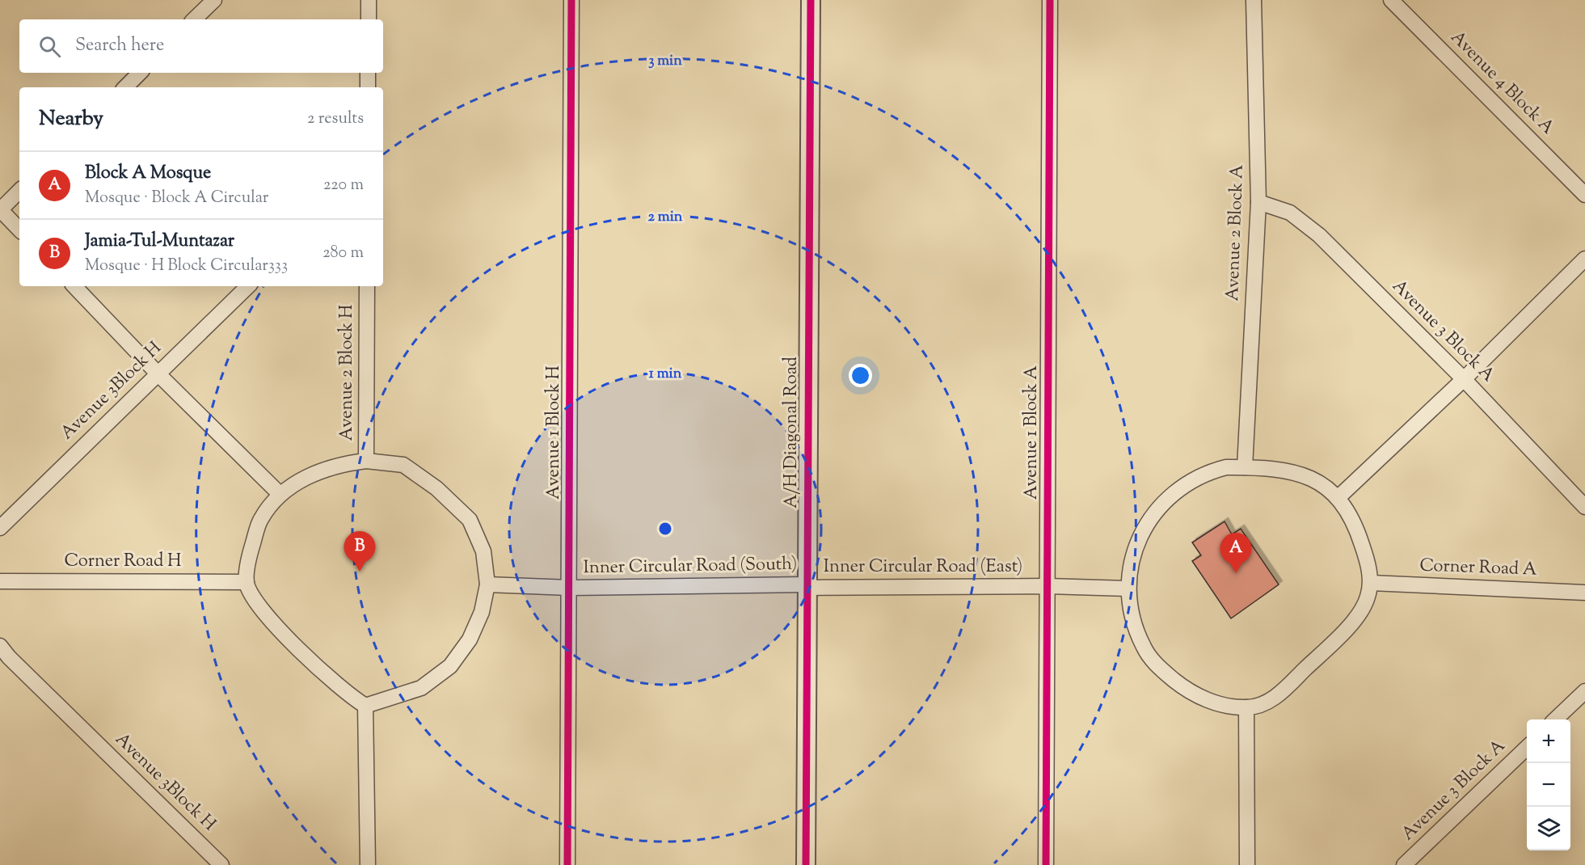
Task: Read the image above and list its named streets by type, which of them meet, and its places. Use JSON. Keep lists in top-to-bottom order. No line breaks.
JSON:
{"streets":{"street":["Avenue 4 Block A","Avenue 2 Block A","Avenue 3 Block A","Avenue 2 Block H","Avenue 3Block H","Avenue 1 Block H","A/H Diagonal Road","Avenue 1 Block A","Corner Road H","Inner Circular Road (South)","Inner Circular Road (East)","Corner Road A"]},"crossings":[["Avenue 2 Block A","Avenue 3 Block A"],["Avenue 1 Block H","Inner Circular Road (South)"],["A/H Diagonal Road","Inner Circular Road (South)"],["A/H Diagonal Road","Inner Circular Road (East)"],["Avenue 1 Block A","Inner Circular Road (East)"],["Inner Circular Road (South)","Inner Circular Road (East)"]],"page":{"search":"Search here","heading":["Nearby","2 results"],"list":[{"mark":"A","name":"Block A Mosque","note":"Mosque · Block A Circular","value":"220 m"},{"mark":"B","name":"Jamia-Tul-Muntazar","note":"Mosque · H Block Circular333","value":"280 m"}],"pins":["B","A"],"map_buttons":["+","−"]},"rings":["3 min","2 min","1 min"]}
